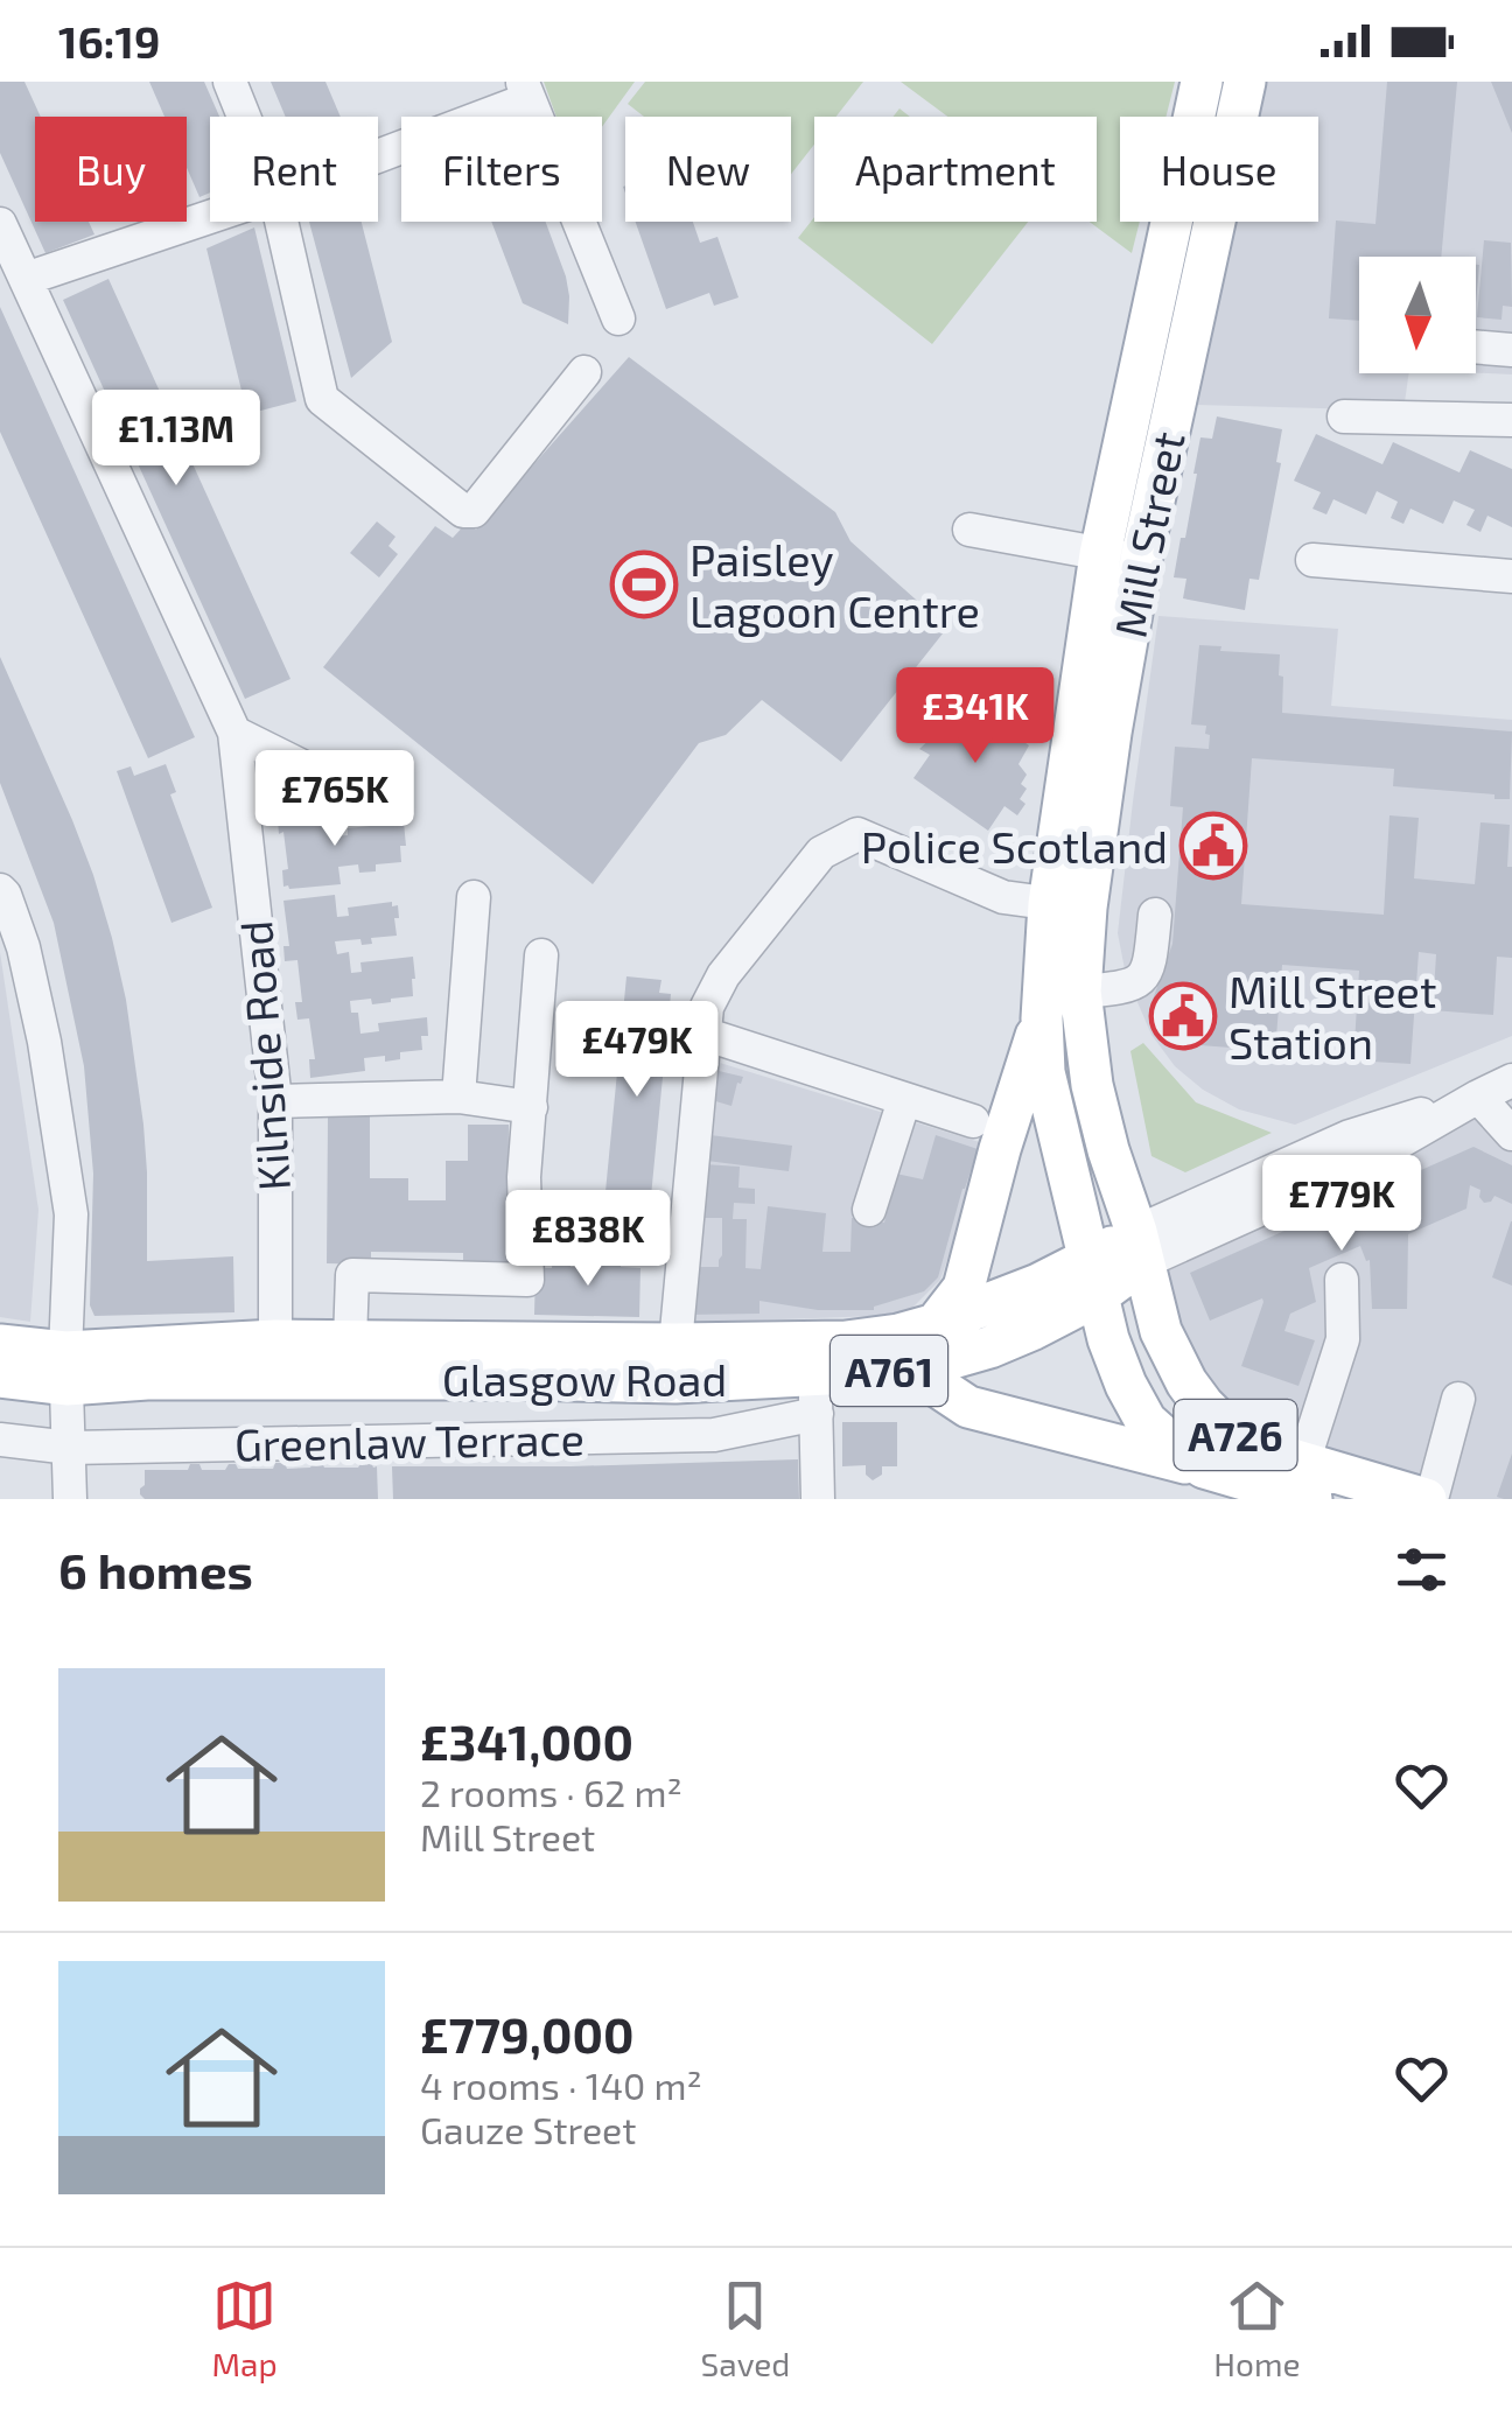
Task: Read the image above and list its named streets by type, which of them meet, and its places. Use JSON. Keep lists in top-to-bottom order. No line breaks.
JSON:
{"streets":{"main road":["Mill Street","A761","Glasgow Road","A726"],"street":["Kilnside Road","Greenlaw Terrace"]},"crossings":[["Mill Street","Glasgow Road"],["Mill Street","A726"],["Kilnside Road","Glasgow Road"],["Glasgow Road","A726"],["Glasgow Road","Greenlaw Terrace"]],"places":{"sports":["Paisley Lagoon Centre"],"public building":["Police Scotland","Mill Street Station"]},"north":"bottom","page":{"status":"16:19","chip":["Buy","Rent","Filters","New","Apartment","House"],"price":["£1.13M","£341K","£765K","£479K","£779K","£838K"],"heading":"6 homes","list":[{"name":"£341,000","note":"2 rooms · 62 m² · Mill Street"},{"name":"£779,000","note":"4 rooms · 140 m² · Gauze Street"}],"tabs":["Map","Saved","Home"]}}
